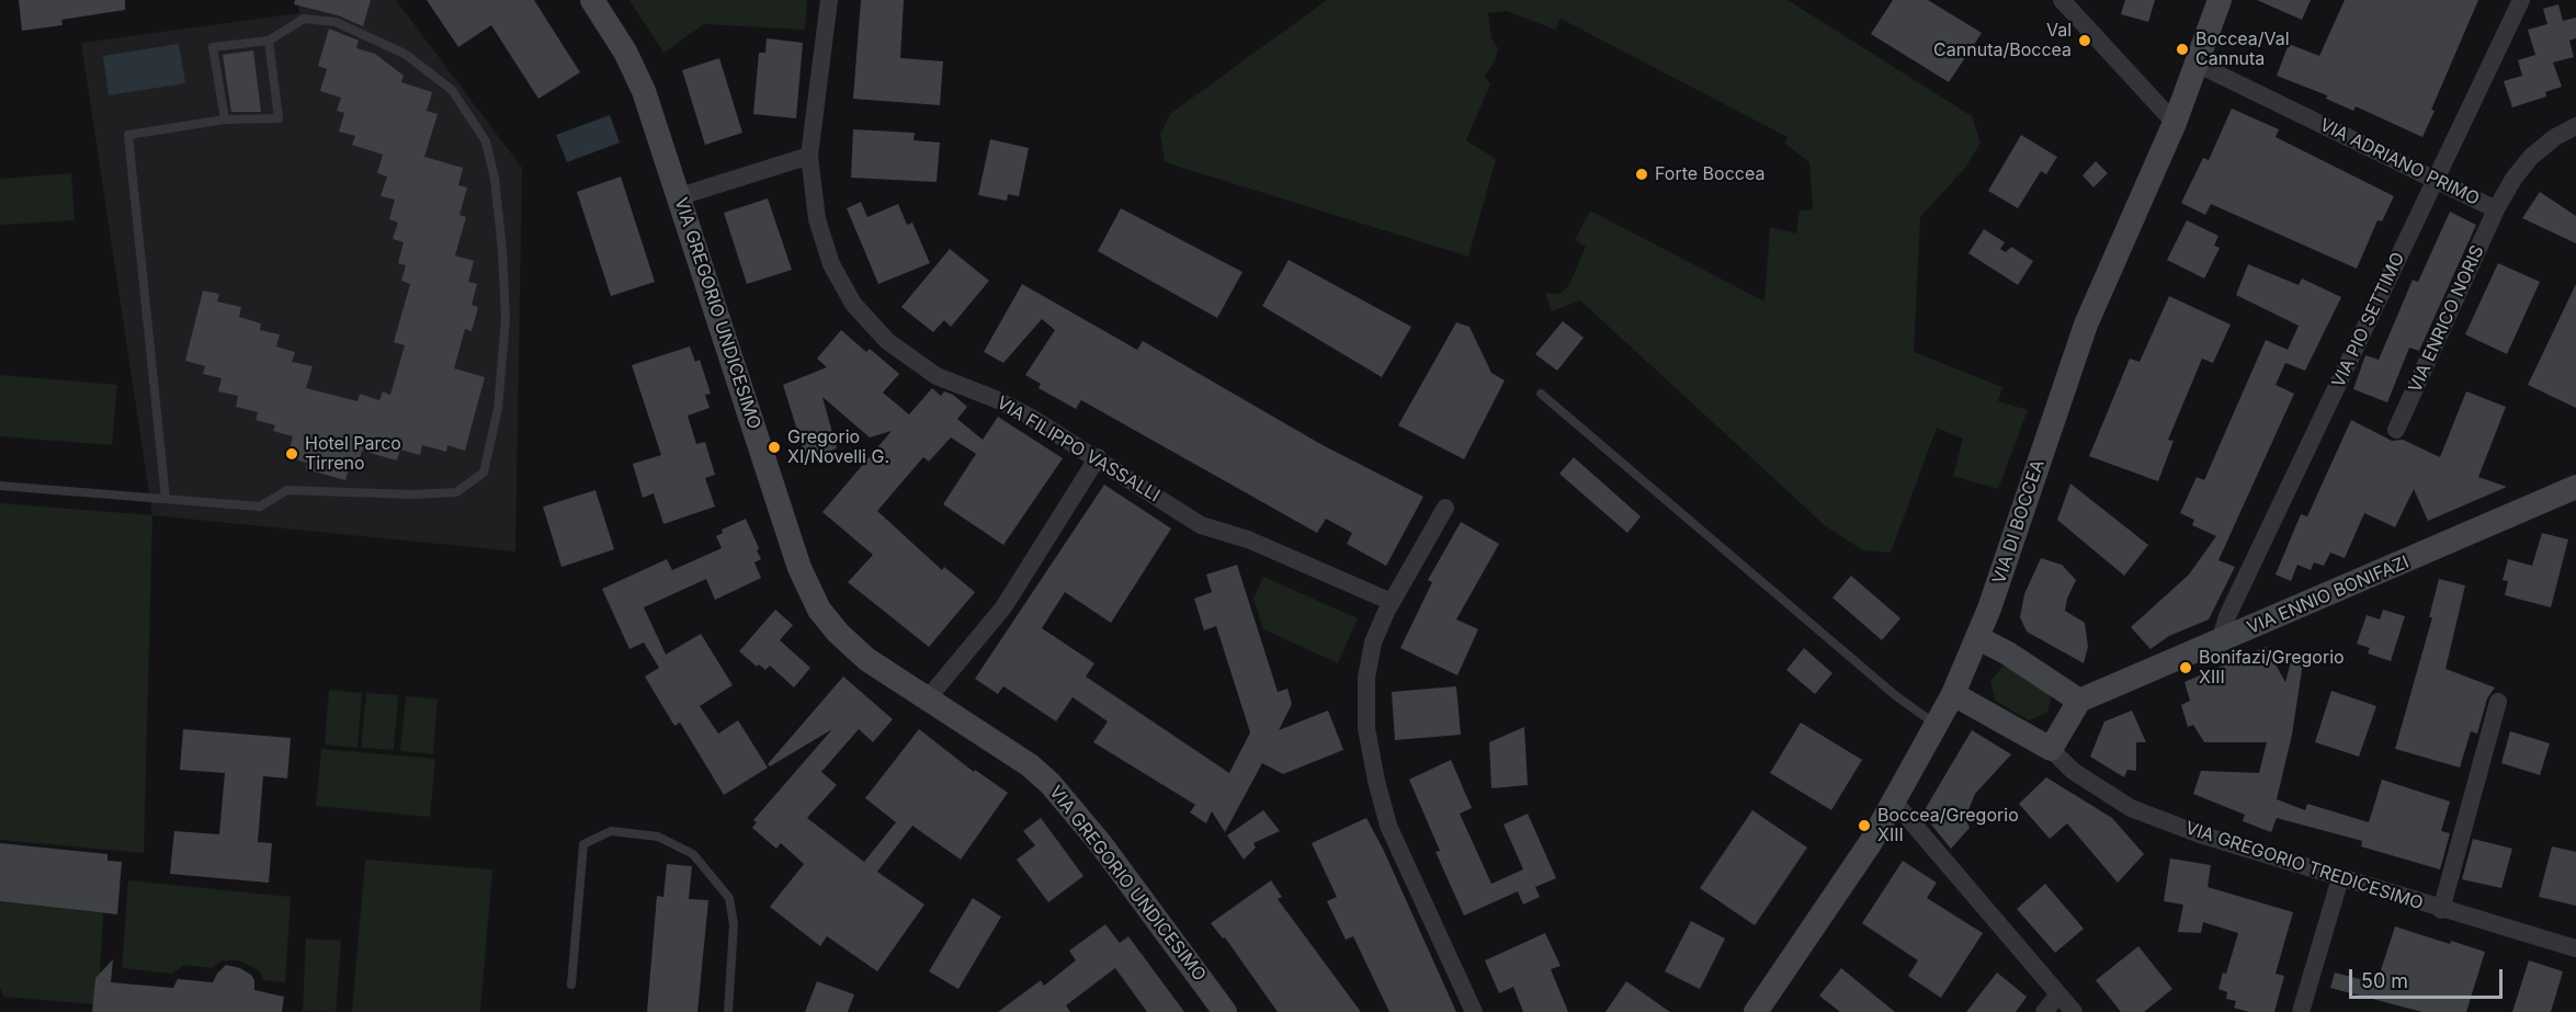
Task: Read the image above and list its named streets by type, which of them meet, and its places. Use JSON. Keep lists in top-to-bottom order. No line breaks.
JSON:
{"streets":{"street":["VIA ADRIANO PRIMO","VIA GREGORIO UNDICESIMO","VIA ENRICO NORIS","VIA PIO SETTIMO","VIA FILIPPO VASSALLI","VIA DI BOCCEA","VIA ENNIO BONIFAZI","VIA GREGORIO TREDICESIMO"]},"crossings":[["VIA ADRIANO PRIMO","VIA ENRICO NORIS"],["VIA ADRIANO PRIMO","VIA PIO SETTIMO"],["VIA ADRIANO PRIMO","VIA DI BOCCEA"],["VIA PIO SETTIMO","VIA ENNIO BONIFAZI"]],"places":["Val Cannuta/Boccea","Boccea/Val Cannuta","Forte Boccea","Gregorio XI/Novelli G.","Hotel Parco Tirreno","Bonifazi/Gregorio XIII","Boccea/Gregorio XIII"],"scale_bar":"50 m"}
